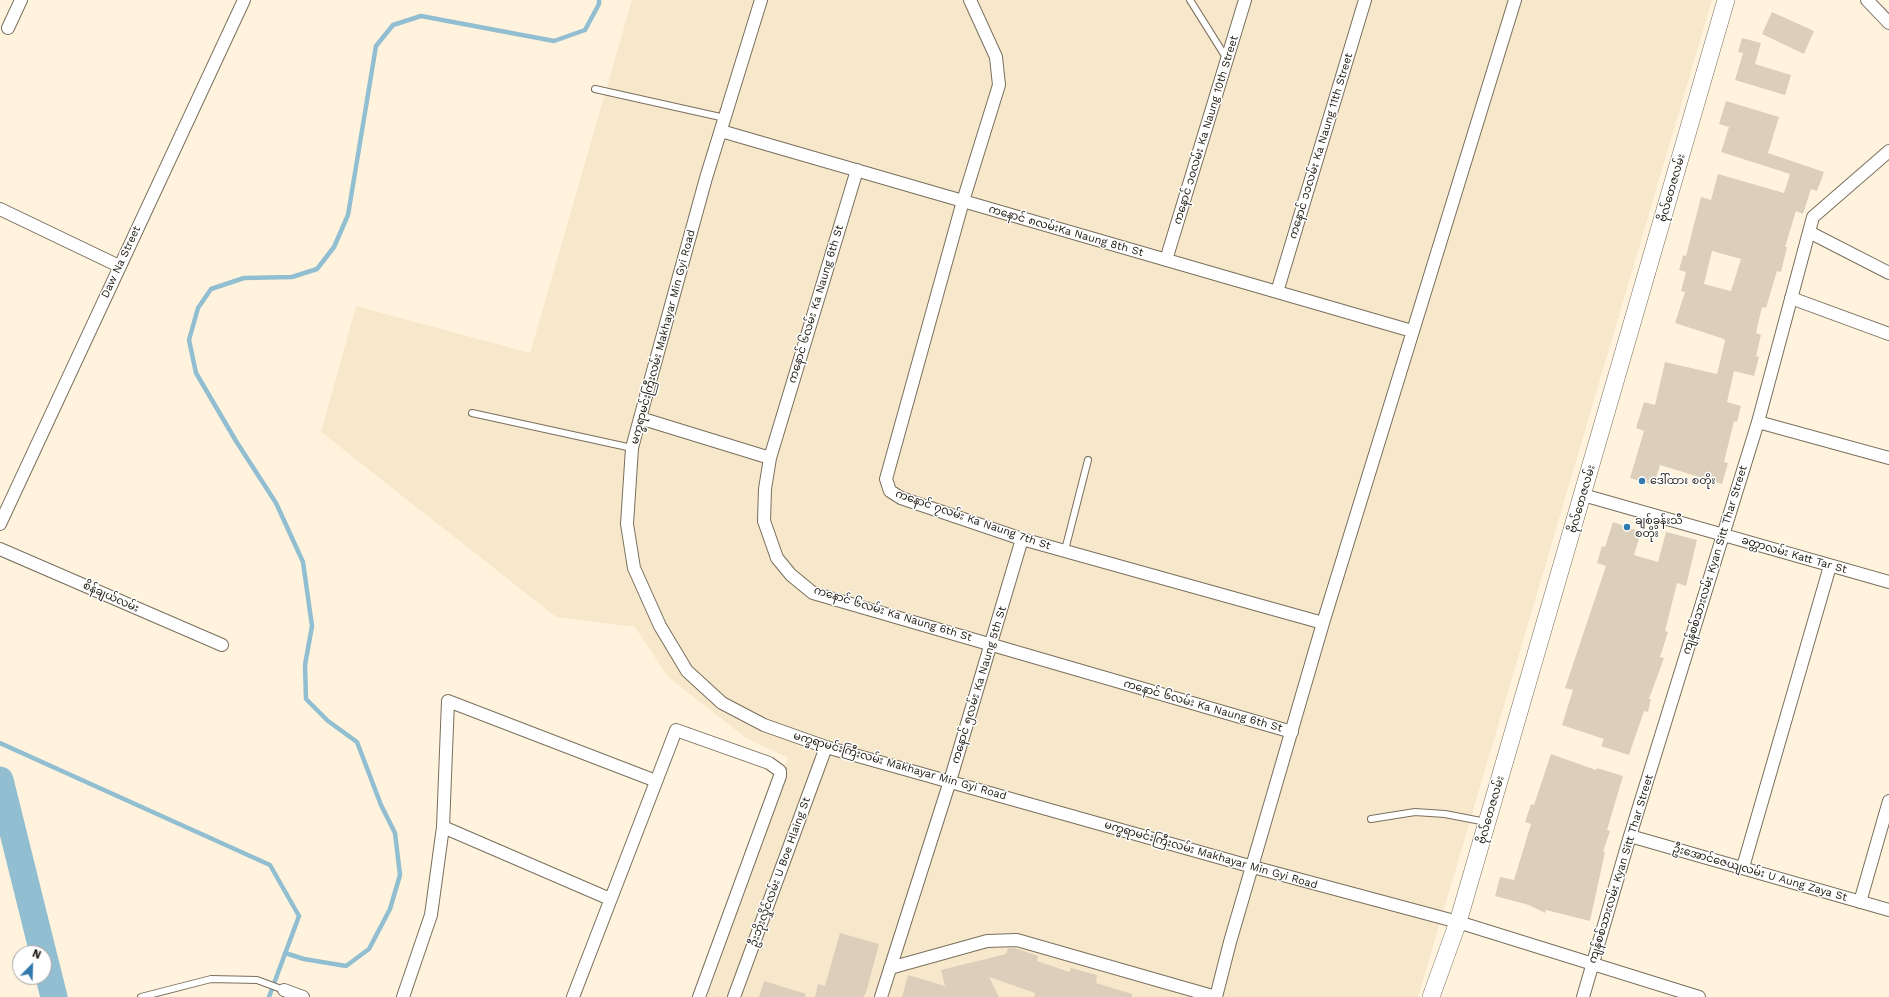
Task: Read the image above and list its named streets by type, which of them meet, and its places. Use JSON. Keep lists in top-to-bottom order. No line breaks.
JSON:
{"streets":{"main road":["ဗိုလ်တေဇလမ်း"],"street":["ကနောင် ၁၀လမ်း Ka Naung 10th Street","ကနောင် ၁၁လမ်း Ka Naung 11th Street","ကနောင် ၈လမ်းKa Naung 8th St","Daw Na Street","ကနောင် ၆လမ်း Ka Naung 6th St","မက္ခရာမင်းကြီးလမ်း Makhayar Min Gyi Road","ကနောင် ၇လမ်း Ka Naung 7th St","ခတ္တာလမ်း Katt Tar St","ကျန်စစ်သားလမ်း Kyan Sitt Thar Street","စိန်ချယ်လမ်း","ကနောင် ၅လမ်း Ka Naung 5th St","ဦးဘိုးလှိုင်လမ်း U Boe Hlaing St","ဦးအောင်ဇေယျလမ်း U Aung Zaya St"]},"crossings":[["ကနောင် ၁၀လမ်း Ka Naung 10th Street","ကနောင် ၈လမ်းKa Naung 8th St"],["ကနောင် ၁၁လမ်း Ka Naung 11th Street","ကနောင် ၈လမ်းKa Naung 8th St"],["ဗိုလ်တေဇလမ်း","မက္ခရာမင်းကြီးလမ်း Makhayar Min Gyi Road"],["ဗိုလ်တေဇလမ်း","ခတ္တာလမ်း Katt Tar St"],["ကနောင် ၈လမ်းKa Naung 8th St","ကနောင် ၆လမ်း Ka Naung 6th St"],["ကနောင် ၈လမ်းKa Naung 8th St","မက္ခရာမင်းကြီးလမ်း Makhayar Min Gyi Road"],["ကနောင် ၈လမ်းKa Naung 8th St","ကနောင် ၇လမ်း Ka Naung 7th St"],["ကနောင် ၆လမ်း Ka Naung 6th St","ကနောင် ၅လမ်း Ka Naung 5th St"],["မက္ခရာမင်းကြီးလမ်း Makhayar Min Gyi Road","ကျန်စစ်သားလမ်း Kyan Sitt Thar Street"],["မက္ခရာမင်းကြီးလမ်း Makhayar Min Gyi Road","ကနောင် ၅လမ်း Ka Naung 5th St"],["မက္ခရာမင်းကြီးလမ်း Makhayar Min Gyi Road","ဦးဘိုးလှိုင်လမ်း U Boe Hlaing St"],["ကနောင် ၇လမ်း Ka Naung 7th St","ကနောင် ၅လမ်း Ka Naung 5th St"],["ခတ္တာလမ်း Katt Tar St","ကျန်စစ်သားလမ်း Kyan Sitt Thar Street"],["ကျန်စစ်သားလမ်း Kyan Sitt Thar Street","ဦးအောင်ဇေယျလမ်း U Aung Zaya St"]],"places":["ဒေါ်ထား စတိုး","ချစ်ခွန်းသီ စတိုး"],"north":"top right"}
